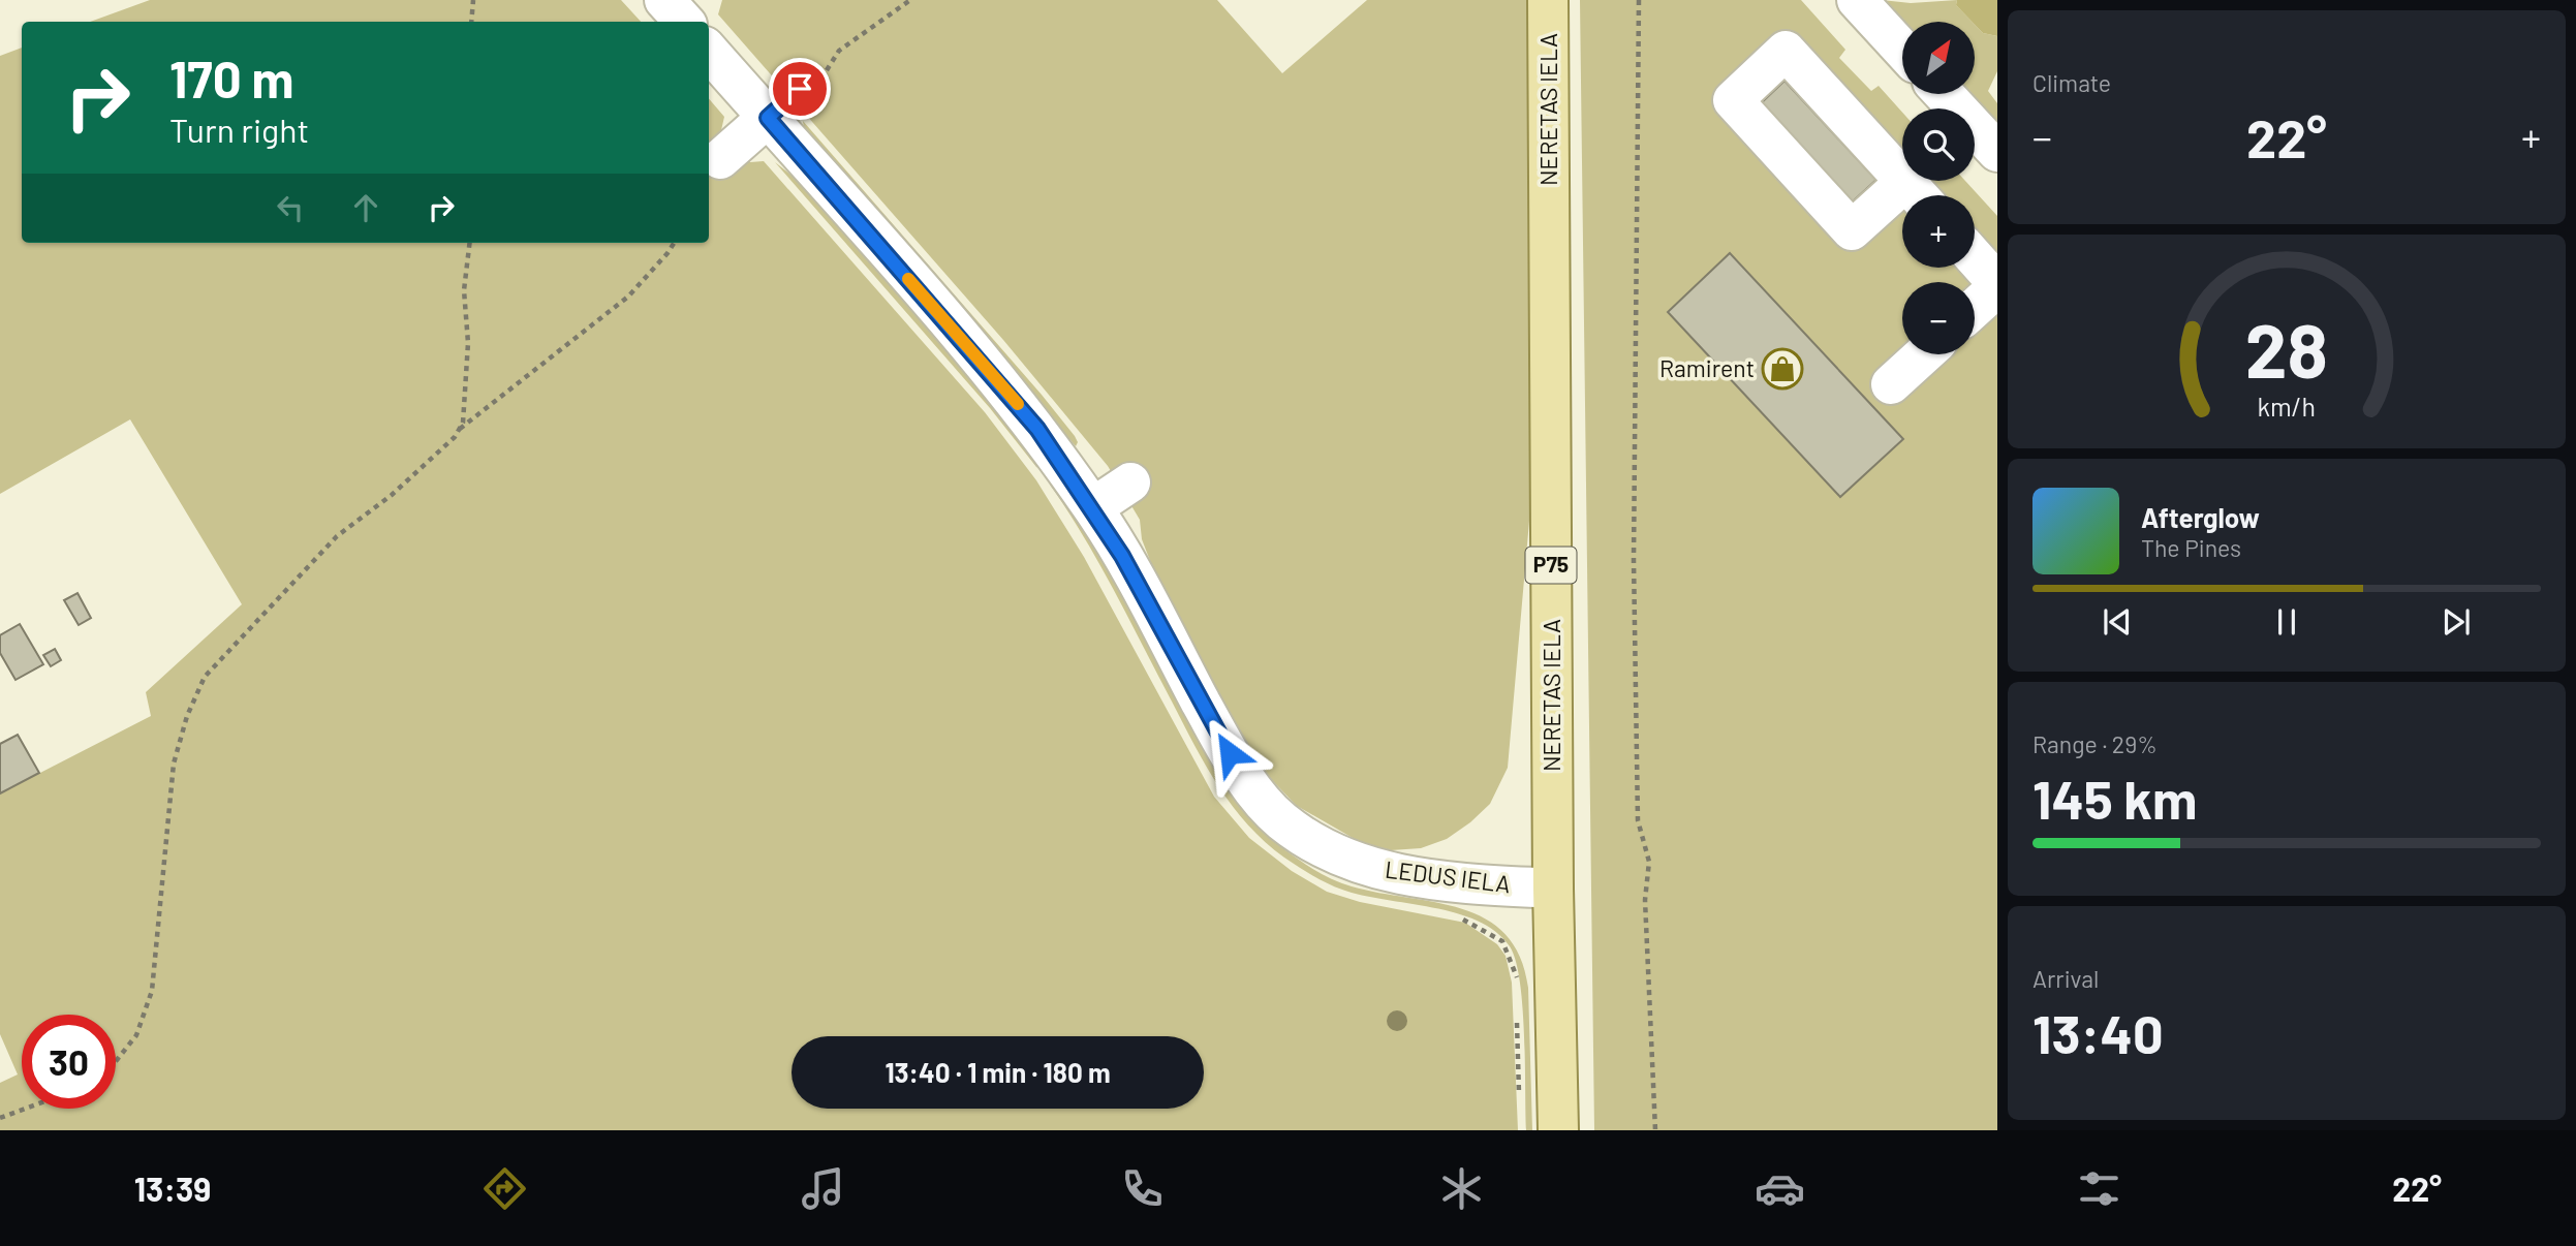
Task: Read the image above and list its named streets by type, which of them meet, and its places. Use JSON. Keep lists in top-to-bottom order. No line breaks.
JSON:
{"streets":{"main road":["NERETAS IELA","P75"],"street":["LEDUS IELA"]},"crossings":[["NERETAS IELA","LEDUS IELA"]],"places":{"shop":["Ramirent"]},"north":"top right","page":{"tile":["Climate",["Range · 29%","145 km"],["Arrival","13:40"]],"map_buttons":["+","−"],"turn":["170 m","Turn right"],"heat":["−","22°","+"],"song":["Afterglow","The Pines"],"limit":"30","trip":"13:40 · 1 min · 180 m","tabs":["13:39","22°"],"gauge":["28","km/h"]}}
